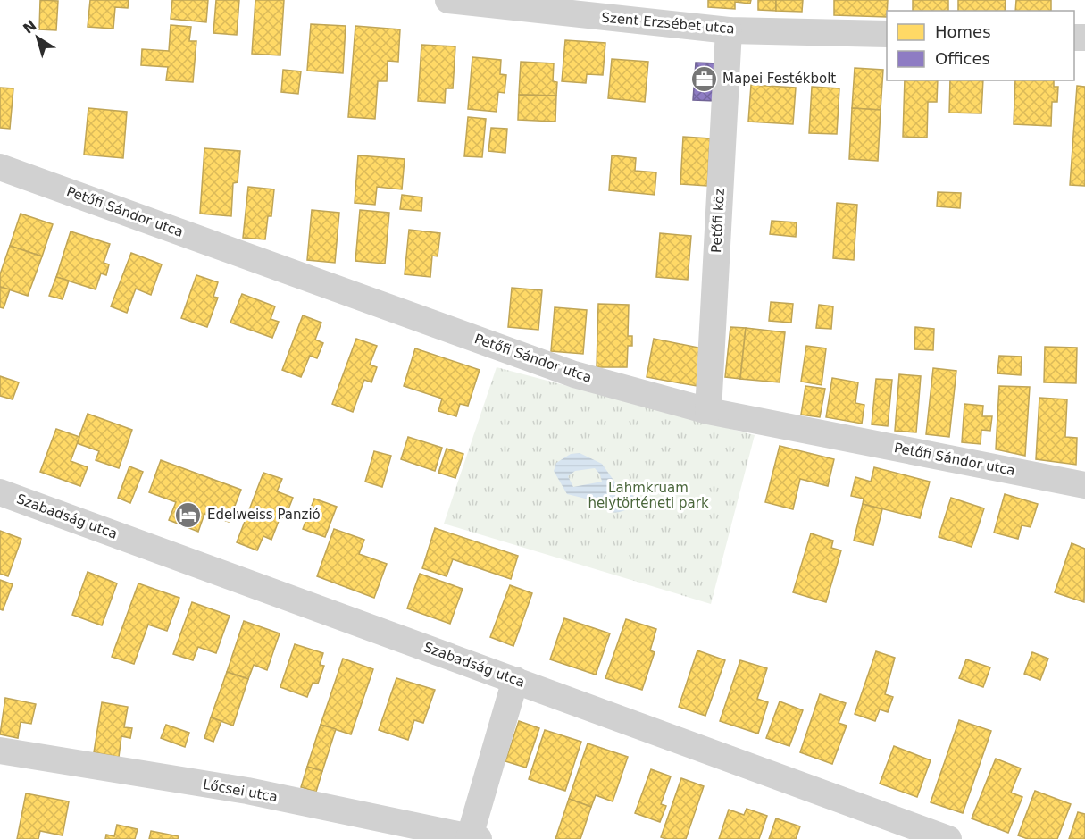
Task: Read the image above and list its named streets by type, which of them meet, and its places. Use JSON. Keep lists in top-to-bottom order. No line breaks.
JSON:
{"streets":{"street":["Szent Erzsébet utca","Petőfi Sándor utca","Petőfi köz","Szabadság utca","Lőcsei utca"]},"crossings":[["Szent Erzsébet utca","Petőfi köz"],["Petőfi Sándor utca","Petőfi köz"]],"parks":["Lahmkruam helytörténeti park"],"places":{"office":["Mapei Festékbolt"],"hotel":["Edelweiss Panzió"]},"legend":["Homes","Offices"],"north":"top left"}
